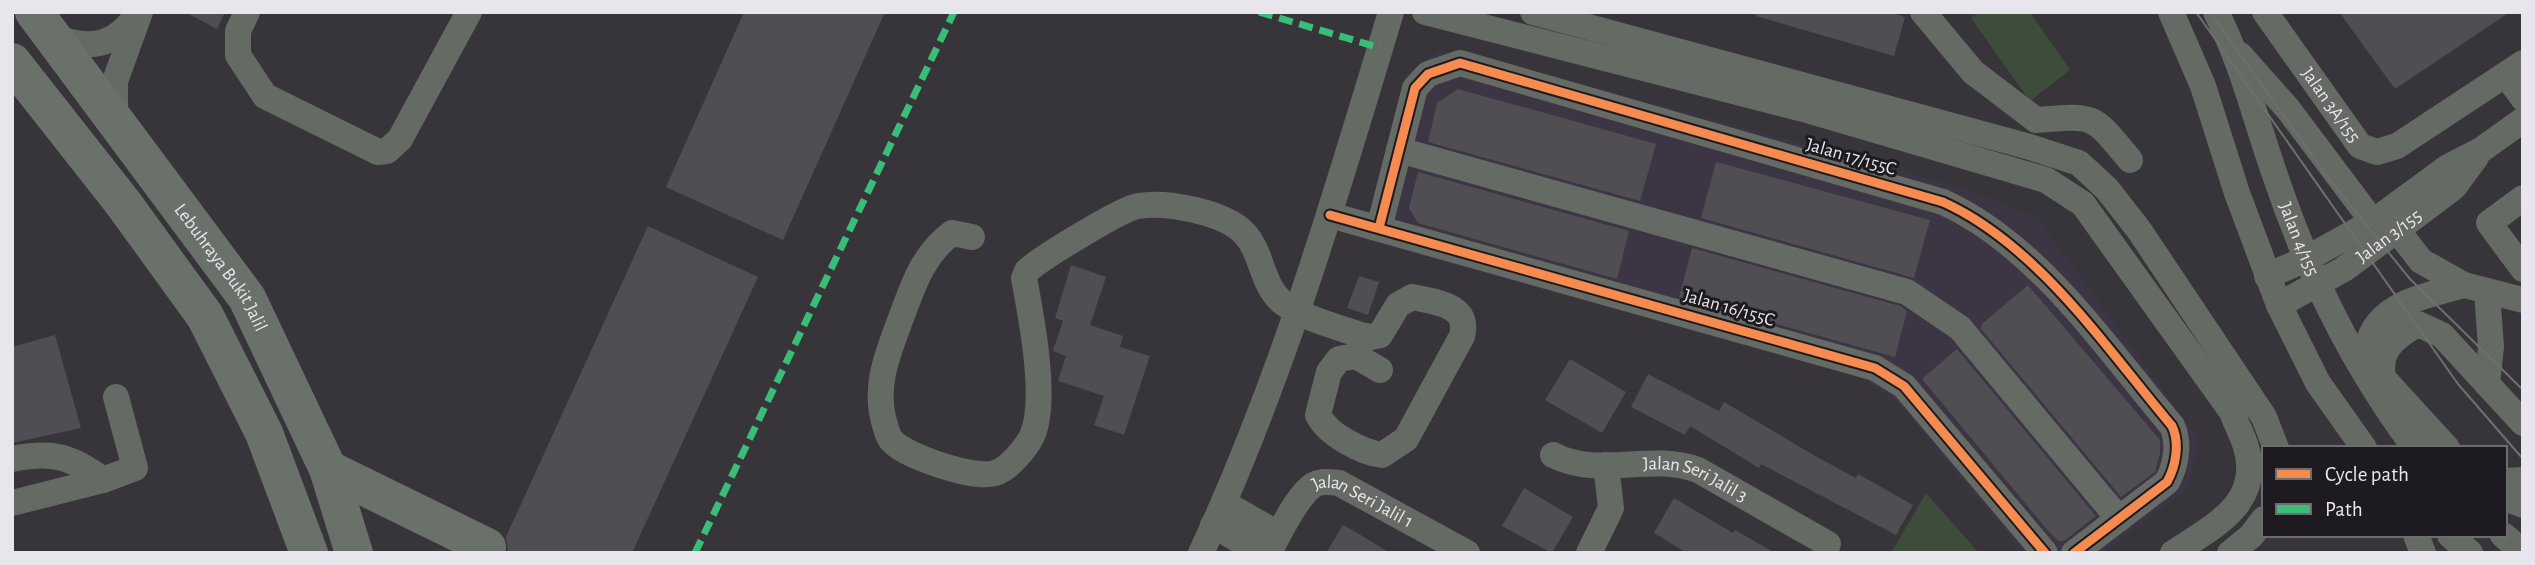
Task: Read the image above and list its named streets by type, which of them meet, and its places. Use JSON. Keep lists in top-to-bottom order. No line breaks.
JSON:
{"streets":{"highway":["Lebuhraya Bukit Jalil"],"street":["Jalan 3A/155","Jalan 17/155C","Jalan 3/155","Jalan 4/155","Jalan 16/155C","Jalan Seri Jalil 3","Jalan Seri Jalil 1"]},"crossings":[["Jalan 17/155C","Jalan 16/155C"],["Jalan 3/155","Jalan 4/155"]],"legend":["Cycle path","Path"]}
